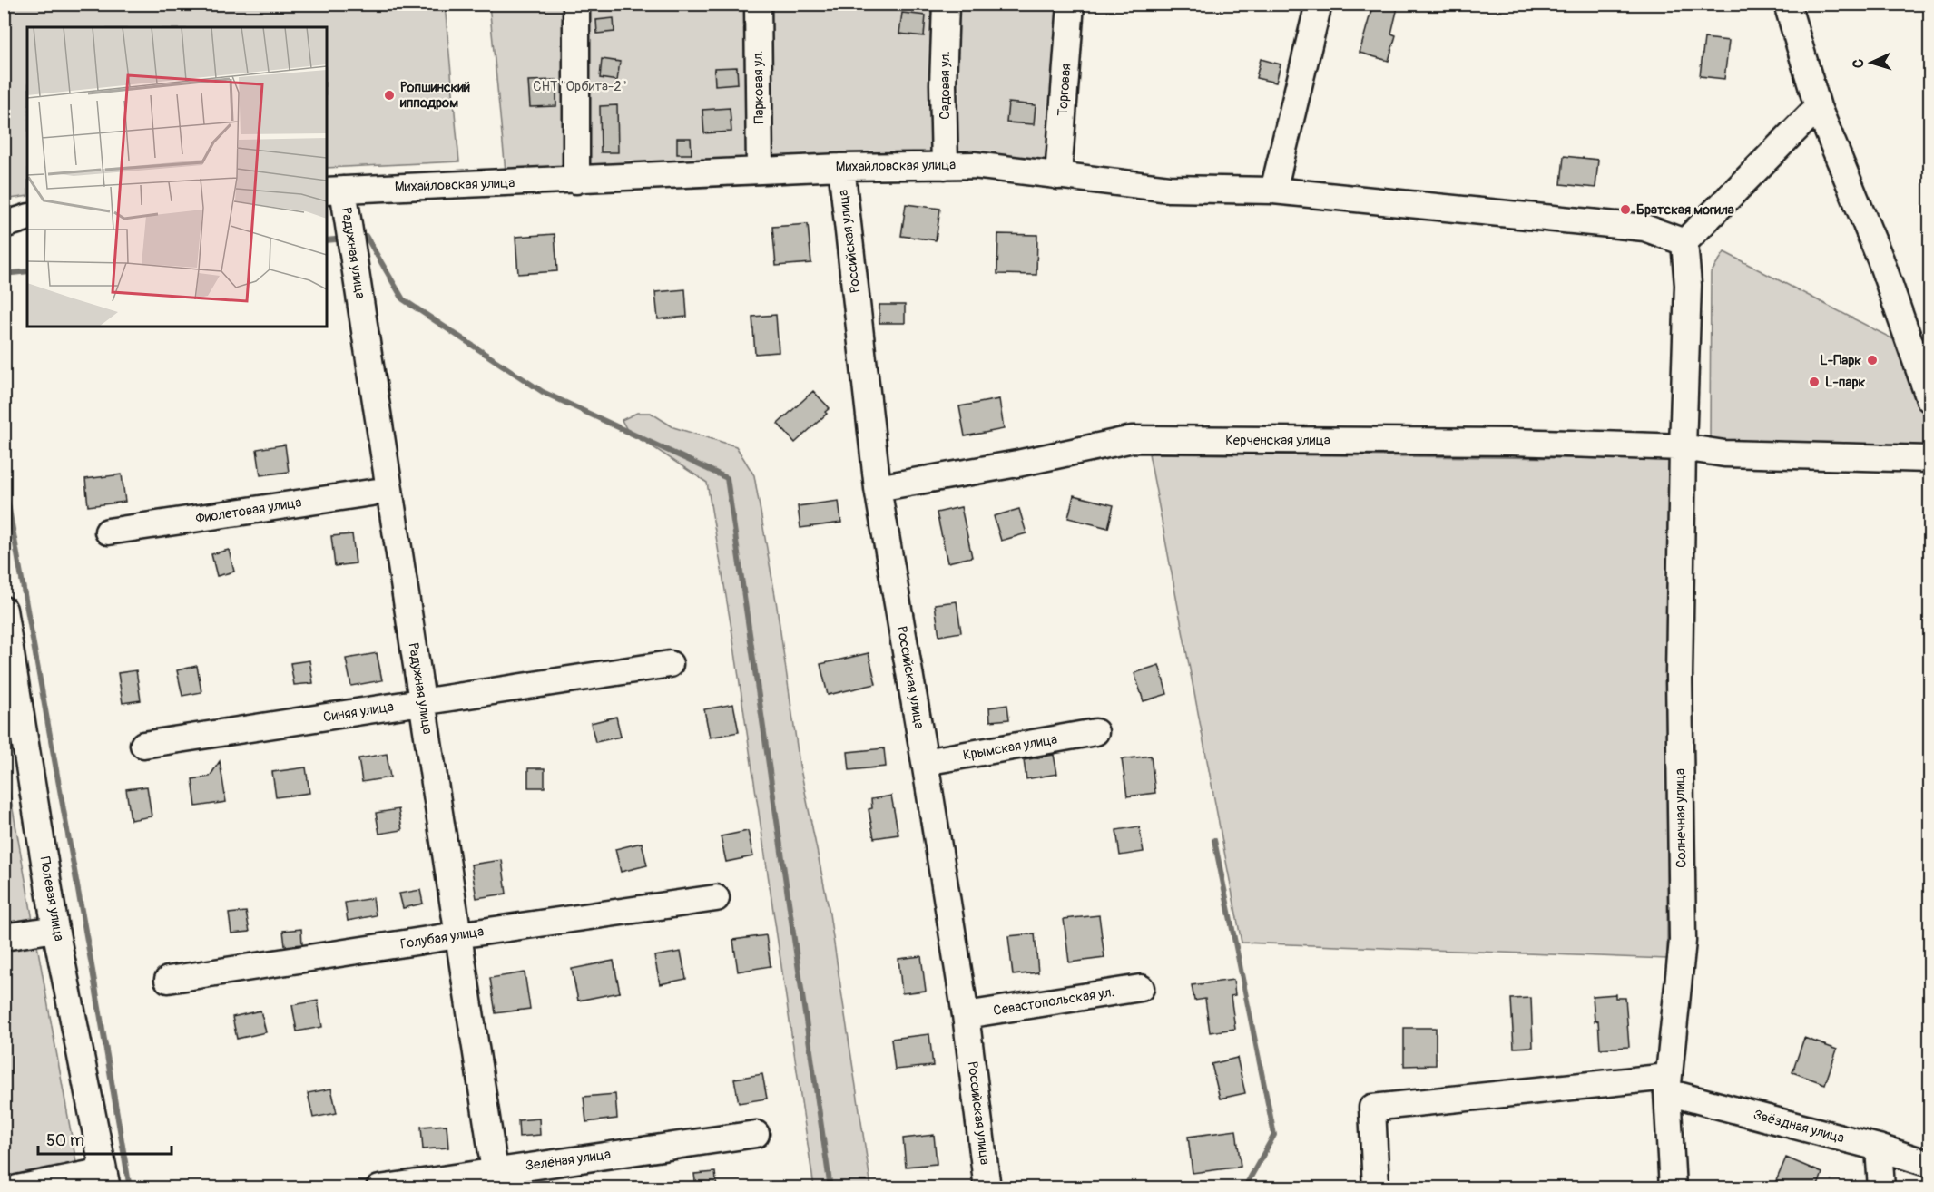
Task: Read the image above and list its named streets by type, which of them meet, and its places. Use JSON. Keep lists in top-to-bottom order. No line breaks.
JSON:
{"streets":{"street":["Садовая ул.","Парковая ул.","Торговая","Михайловская улица","Российская улица","Радужная улица","Керченская улица","Фиолетовая улица","Синяя улица","Крымская улица","Солнечная улица","Полевая улица","Голубая улица","Севастопольская ул.","Звёздная улица","Зелёная улица"]},"crossings":[["Садовая ул.","Михайловская улица"],["Парковая ул.","Михайловская улица"],["Торговая","Михайловская улица"],["Михайловская улица","Российская улица"],["Михайловская улица","Радужная улица"],["Михайловская улица","Солнечная улица"],["Российская улица","Керченская улица"],["Российская улица","Крымская улица"],["Российская улица","Севастопольская ул."],["Радужная улица","Фиолетовая улица"],["Радужная улица","Синяя улица"],["Радужная улица","Голубая улица"],["Радужная улица","Зелёная улица"],["Керченская улица","Солнечная улица"],["Солнечная улица","Звёздная улица"]],"parks":["СНТ \"Орбита-2\""],"places":["Ропшинский ипподром","Братская могила","L-Парк","L-парк"],"scale_bar":"50 m","north":"left"}
